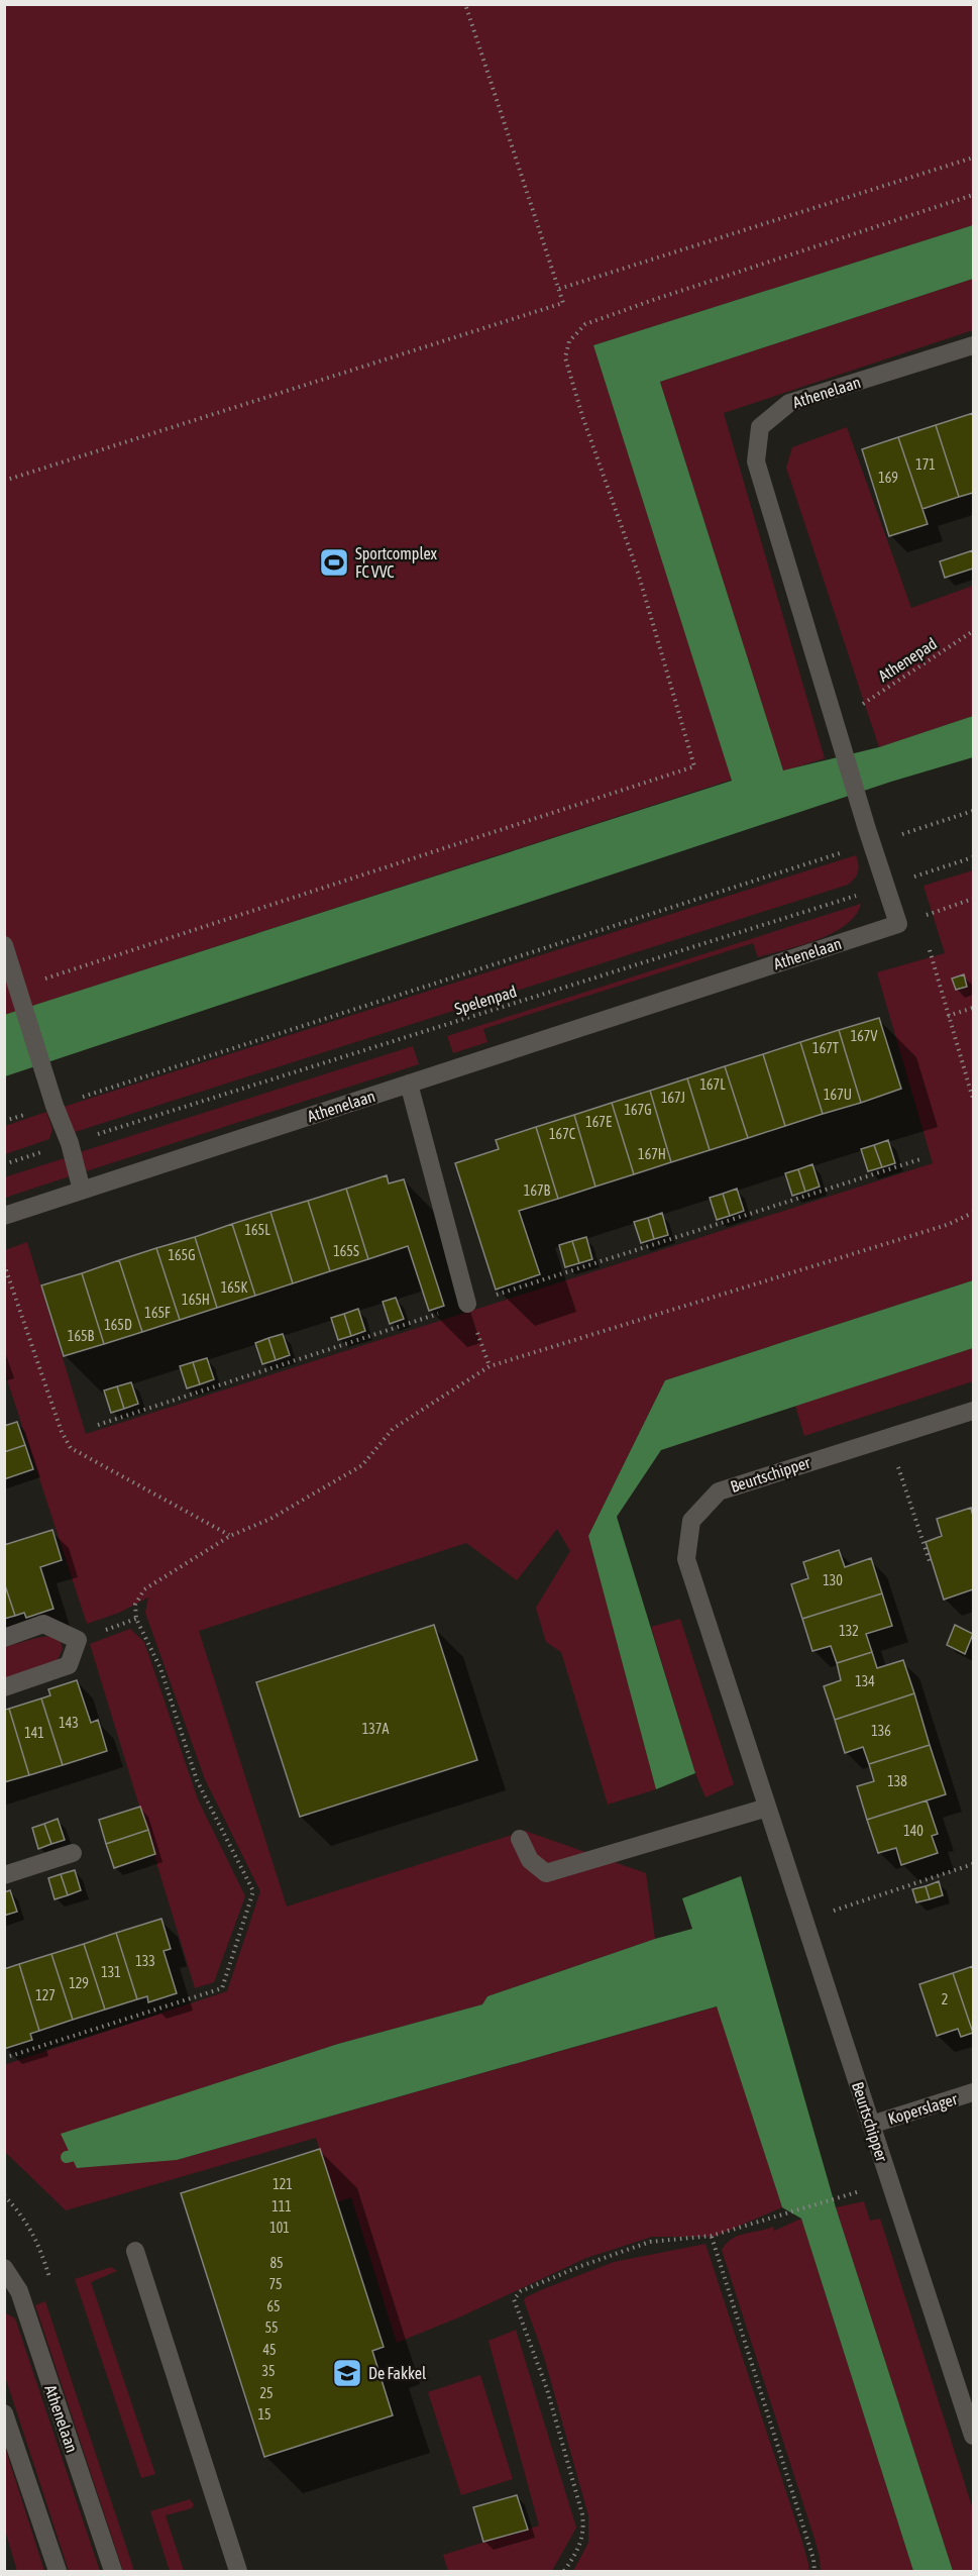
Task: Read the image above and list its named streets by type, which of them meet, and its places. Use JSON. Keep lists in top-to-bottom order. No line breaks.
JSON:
{"streets":{"street":["Athenelaan","Beurtschipper","Koperslager"],"path":["Athenepad","Spelenpad"]},"crossings":[["Athenelaan","Spelenpad"],["Beurtschipper","Koperslager"]],"places":{"sports":["Sportcomplex FC VVC"],"school or university":["De Fakkel"]},"house_numbers":["171","169","167V","167T","167L","167U","167J","167G","167E","167C","167H","167B","165L","165S","165G","165K","165H","165F","165D","165B","130","132","134","143","137A","136","141","138","140","133","131","129","127","2","121","111","101","85","75","65","55","45","35","25","15"]}
